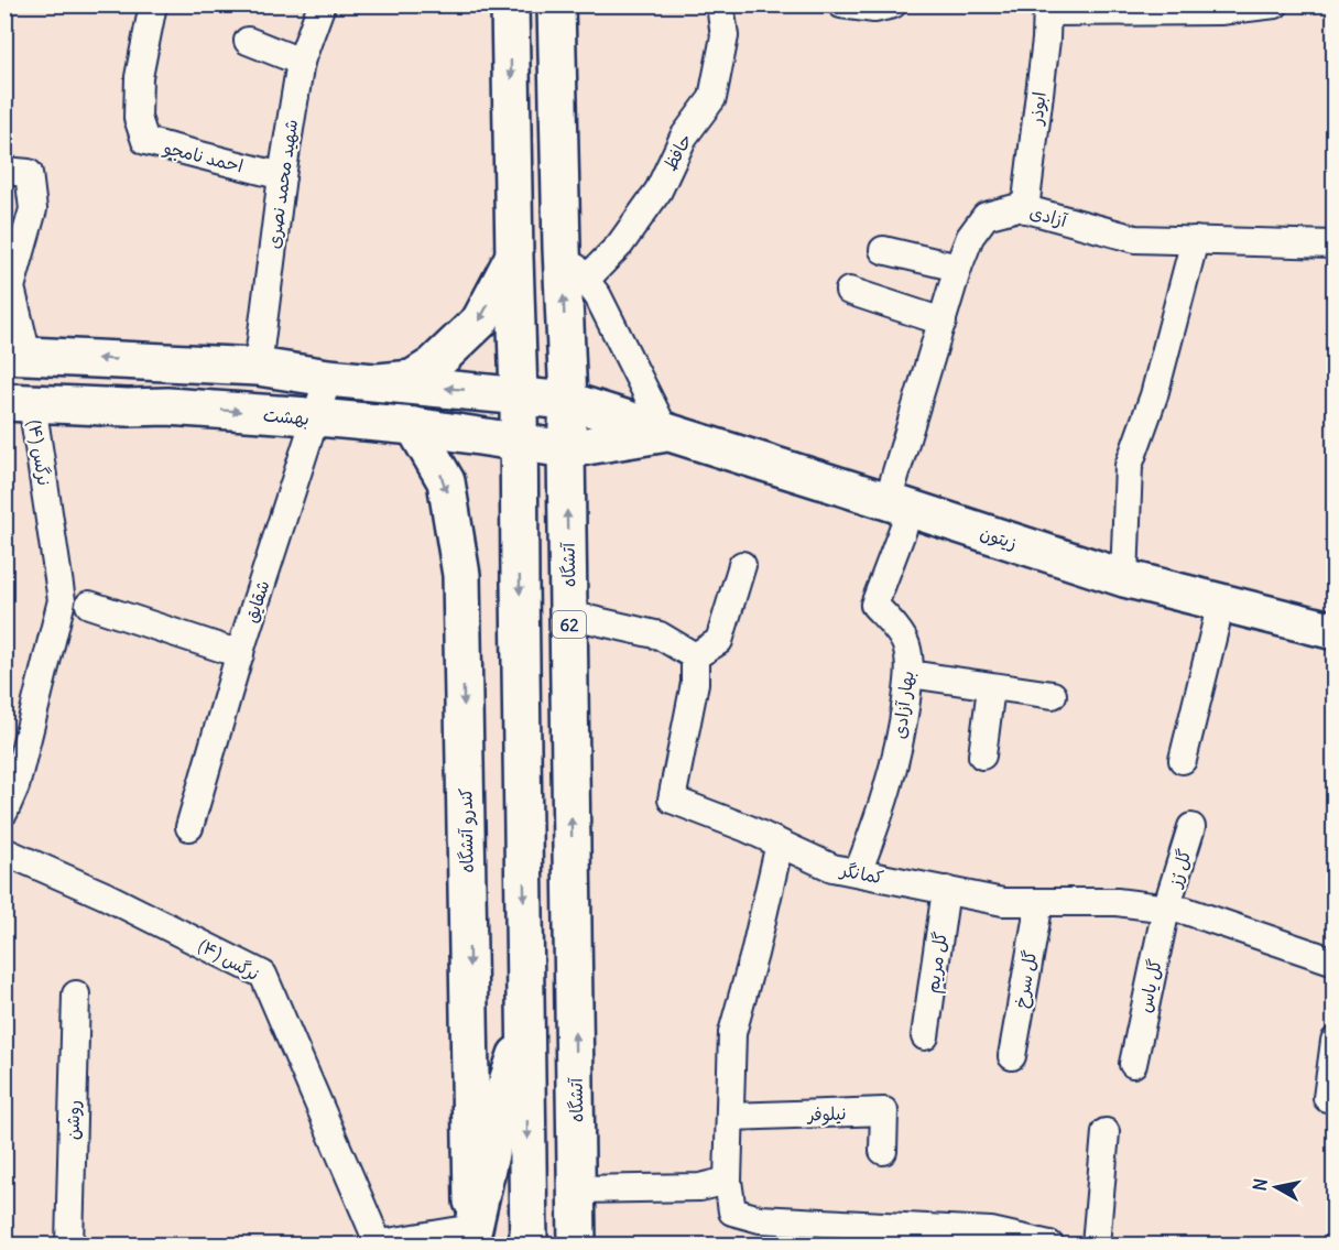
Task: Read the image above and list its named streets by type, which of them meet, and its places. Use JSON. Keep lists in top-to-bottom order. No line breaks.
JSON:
{"streets":{"main road":["بهشت","زیتون","آتشگاه","62","کندرو آتشگاه"],"street":["ابوذر","حافظ","احمد نامجو","شهید محمد نصری","آزادی","نرگس (۴)","شقایق","بهار آزادی","گل رُز","کمانگر","گل مریم","گل سرخ","گل یاس","نیلوفر","روشن"]},"crossings":[["ابوذر","آزادی"],["احمد نامجو","شهید محمد نصری"],["آزادی","زیتون"],["آزادی","بهار آزادی"],["بهشت","نرگس (۴)"],["بهشت","زیتون"],["بهشت","آتشگاه"],["بهشت","شقایق"],["بهشت","کندرو آتشگاه"],["زیتون","آتشگاه"],["زیتون","بهار آزادی"],["بهار آزادی","کمانگر"],["گل رُز","کمانگر"],["گل رُز","گل یاس"],["کمانگر","گل مریم"],["کمانگر","گل سرخ"],["کمانگر","گل یاس"]],"north":"left"}
